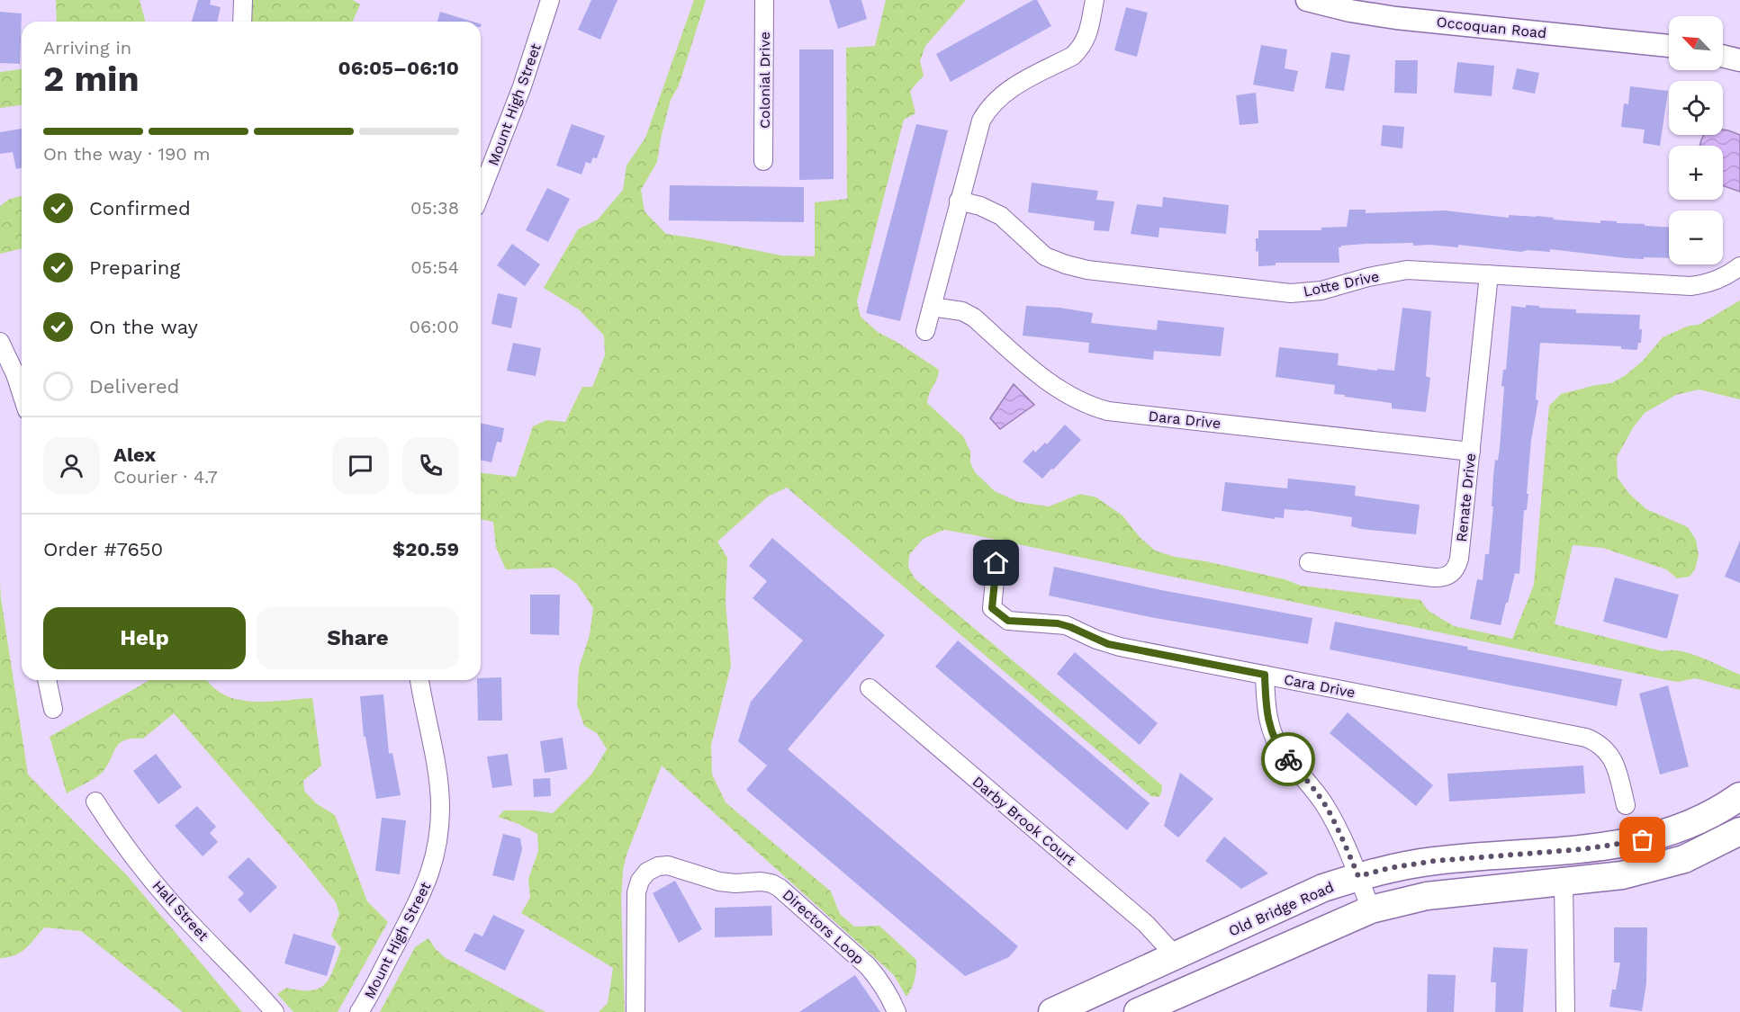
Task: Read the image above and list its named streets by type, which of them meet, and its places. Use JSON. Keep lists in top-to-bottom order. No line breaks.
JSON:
{"streets":{"main road":["Old Bridge Road"],"street":["Occoquan Road","Colonial Drive","Mount High Street","Lotte Drive","Dara Drive","Renate Drive","Cara Drive","Darby Brook Court","Hall Street","Directors Loop"]},"crossings":[["Lotte Drive","Renate Drive"],["Dara Drive","Renate Drive"],["Darby Brook Court","Old Bridge Road"]],"north":"top left","page":{"map_buttons":["+","−"],"heading":["2 min","Arriving in","06:05–06:10"],"panel":["Alex","Courier · 4.7","Order #7650","$20.59"],"bar":"On the way · 190 m","list":[["Confirmed","05:38"],["Preparing","05:54"],["On the way","06:00"],"Delivered"],"buttons":["Help","Share"]}}
